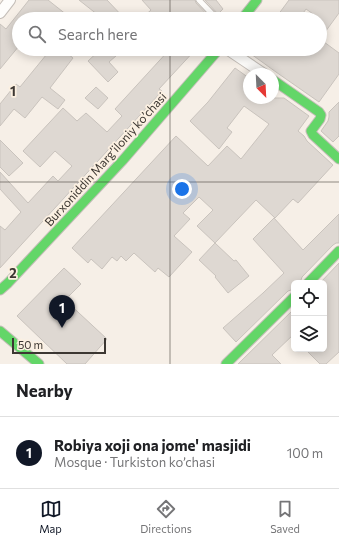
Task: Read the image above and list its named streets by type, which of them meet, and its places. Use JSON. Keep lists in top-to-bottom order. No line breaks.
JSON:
{"streets":{"main road":["Burxoniddin Marg’iloniy ko’chasi"]},"scale_bar":"50 m","north":"bottom right","page":{"search":"Search here","pins":"1","scale":"50 m","heading":"Nearby","list":[{"mark":"1","name":"Robiya xoji ona jome' masjidi","note":"Mosque · Turkiston ko’chasi","value":"100 m"}],"nav":["Map","Directions","Saved"]},"grid":{"rows":["1","2"]}}
